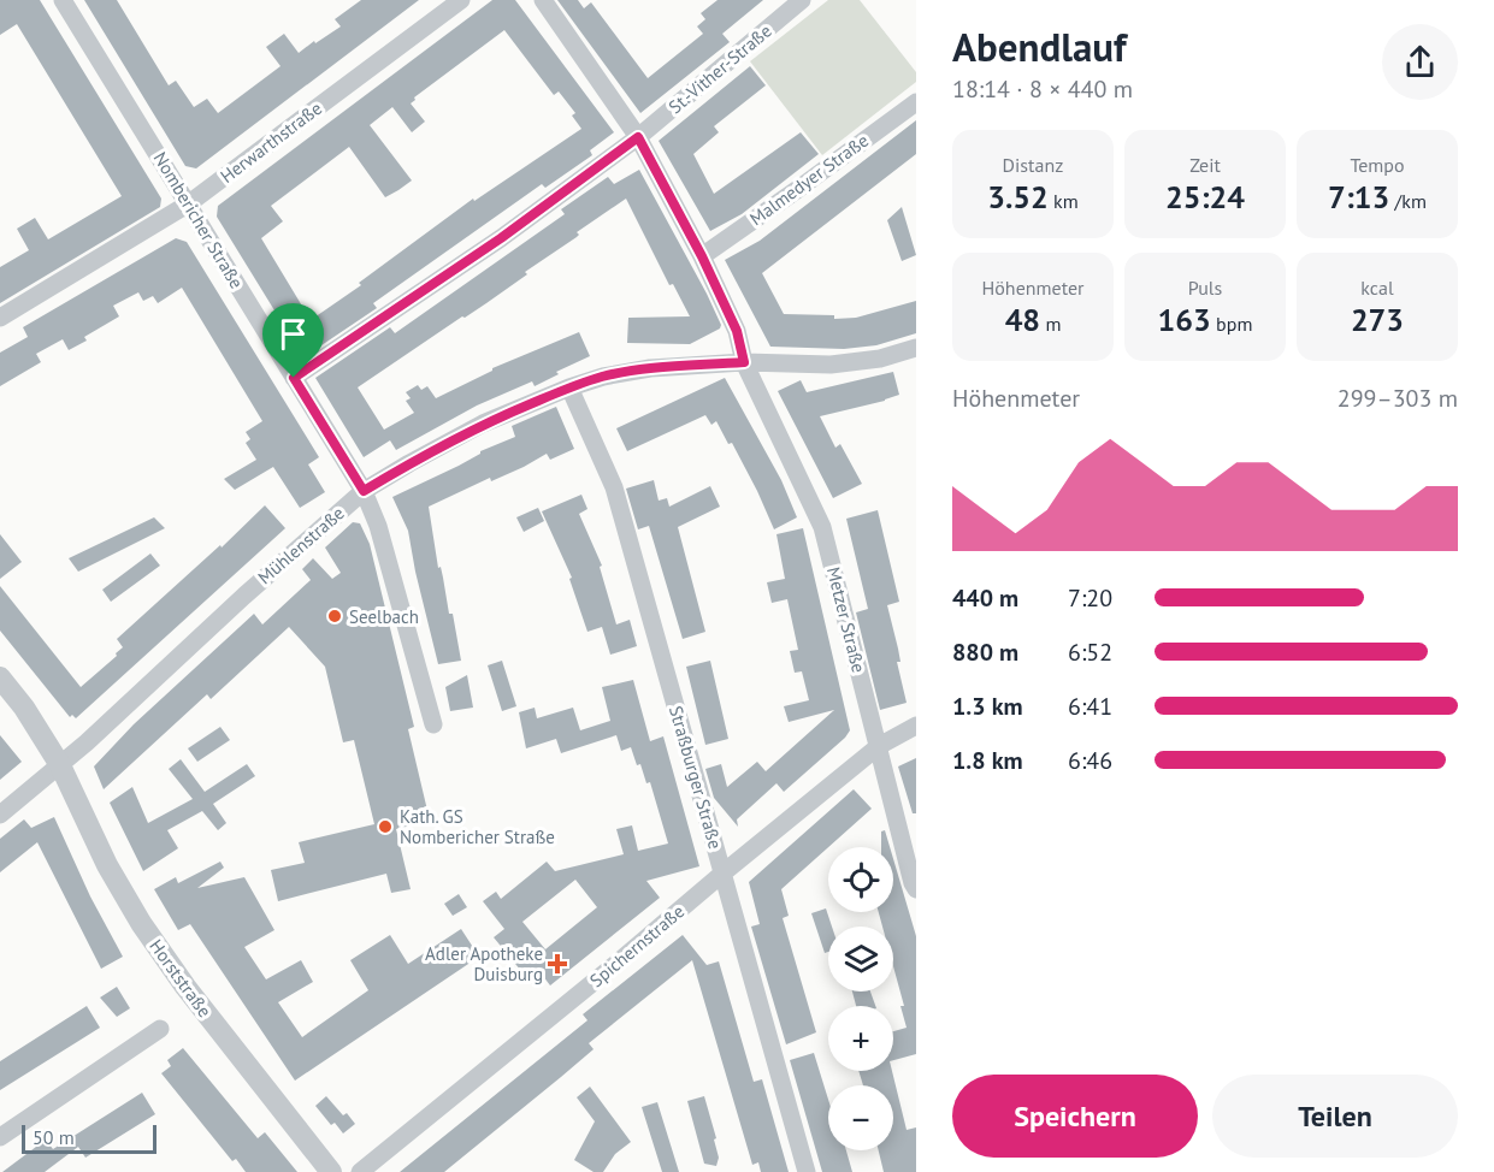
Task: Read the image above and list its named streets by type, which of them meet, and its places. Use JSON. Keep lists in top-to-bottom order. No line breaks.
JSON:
{"streets":{"street":["St.-Vither-Straße","Herwarthstraße","Malmedyer Straße","Nombericher Straße","Mühlenstraße","Metzer Straße","Straßburger Straße","Spichernstraße","Horststraße"]},"crossings":[["St.-Vither-Straße","Nombericher Straße"],["St.-Vither-Straße","Metzer Straße"],["Herwarthstraße","Nombericher Straße"],["Malmedyer Straße","Metzer Straße"],["Nombericher Straße","Mühlenstraße"],["Mühlenstraße","Metzer Straße"],["Mühlenstraße","Straßburger Straße"],["Mühlenstraße","Horststraße"],["Metzer Straße","Spichernstraße"],["Straßburger Straße","Spichernstraße"]],"places":{"other":["Seelbach","Kath. GS Nombericher Straße"],"health":["Adler Apotheke Duisburg"]},"scale_bar":"50 m","page":{"heading":["Abendlauf","18:14 · 8 × 440 m"],"stats":[["Distanz","3.52 km"],["Zeit","25:24"],["Tempo","7:13 /km"],["Höhenmeter","48 m"],["Puls","163 bpm"],["kcal","273"]],"chart":["Höhenmeter","299–303 m"],"list":[{"name":"440 m","note":"7:20"},{"name":"880 m","note":"6:52"},{"name":"1.3 km","note":"6:41"},{"name":"1.8 km","note":"6:46"}],"map_buttons":["+","−"],"buttons":["Speichern","Teilen"],"scale":"50 m"}}
